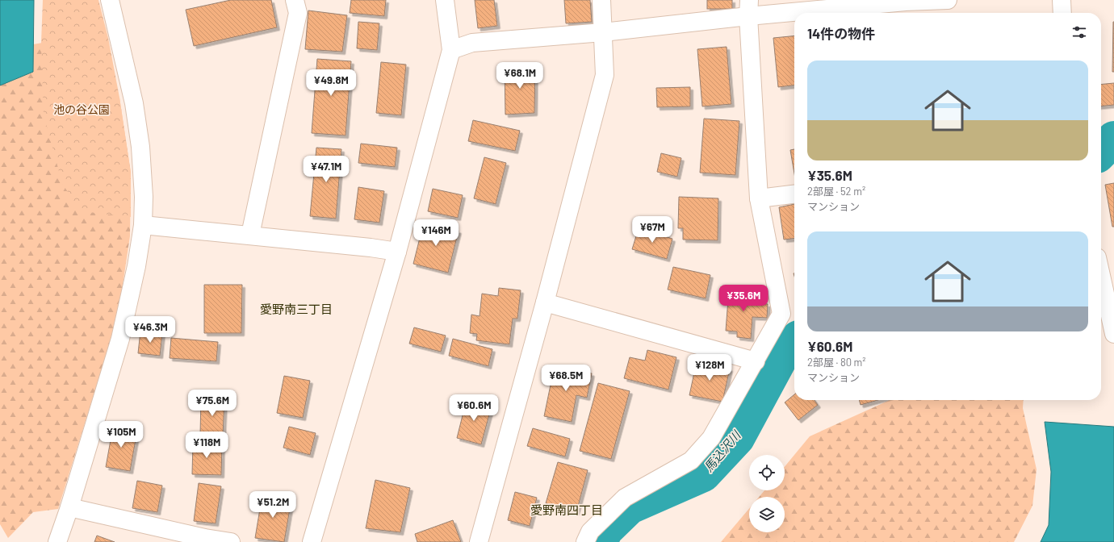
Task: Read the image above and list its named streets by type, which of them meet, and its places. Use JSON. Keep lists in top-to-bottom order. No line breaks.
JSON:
{"districts":["愛野南三丁目","愛野南四丁目"],"water":["馬込沢川"],"parks":["池の谷公園"],"page":{"heading":"14件の物件","list":[{"name":"¥35.6M","note":"2部屋 · 52 m² · マンション"},{"name":"¥60.6M","note":"2部屋 · 80 m² · マンション"}],"price":["¥68.1M","¥49.8M","¥47.1M","¥67M","¥146M","¥35.6M","¥46.3M","¥128M","¥68.5M","¥75.6M","¥60.6M","¥105M","¥118M","¥51.2M"]}}
